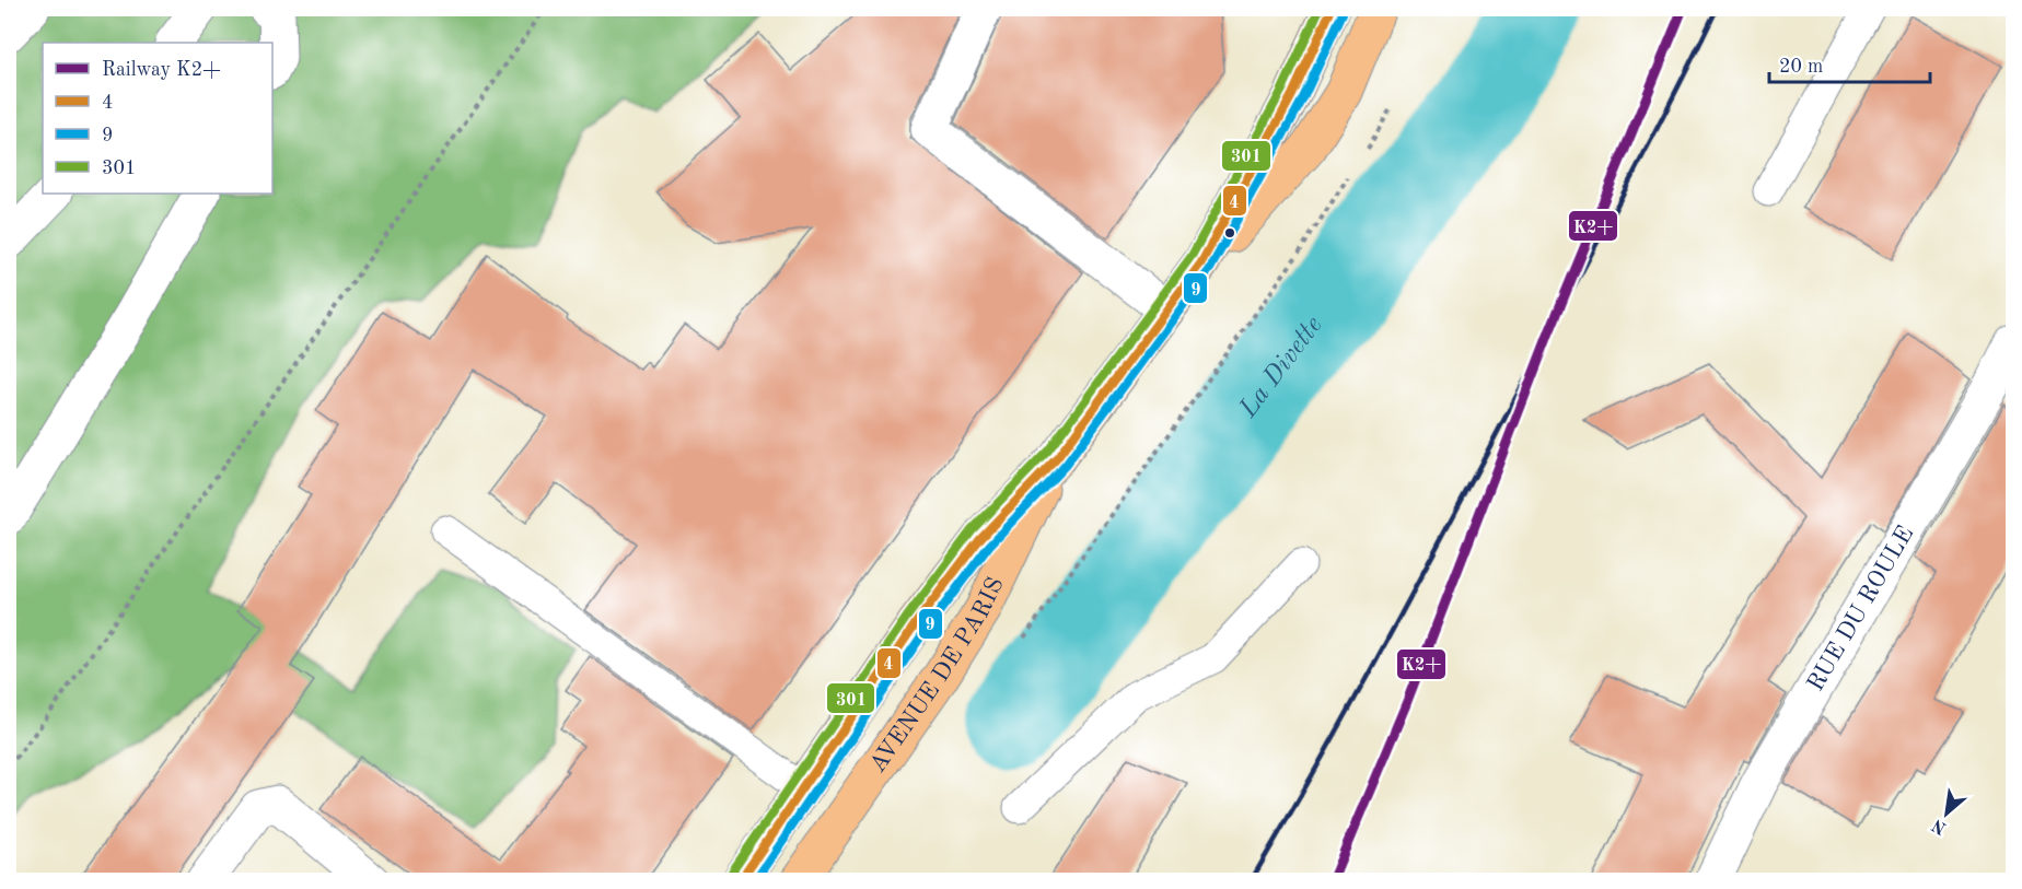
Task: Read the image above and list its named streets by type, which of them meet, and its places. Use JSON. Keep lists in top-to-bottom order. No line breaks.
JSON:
{"streets":{"main road":["AVENUE DE PARIS"],"street":["RUE DU ROULE"]},"water":["La Divette"],"lines":["rail line K2+","transit line 4","transit line 301","transit line 9"],"legend":["Railway K2+","4","9","301"],"scale_bar":"20 m","north":"bottom left"}
